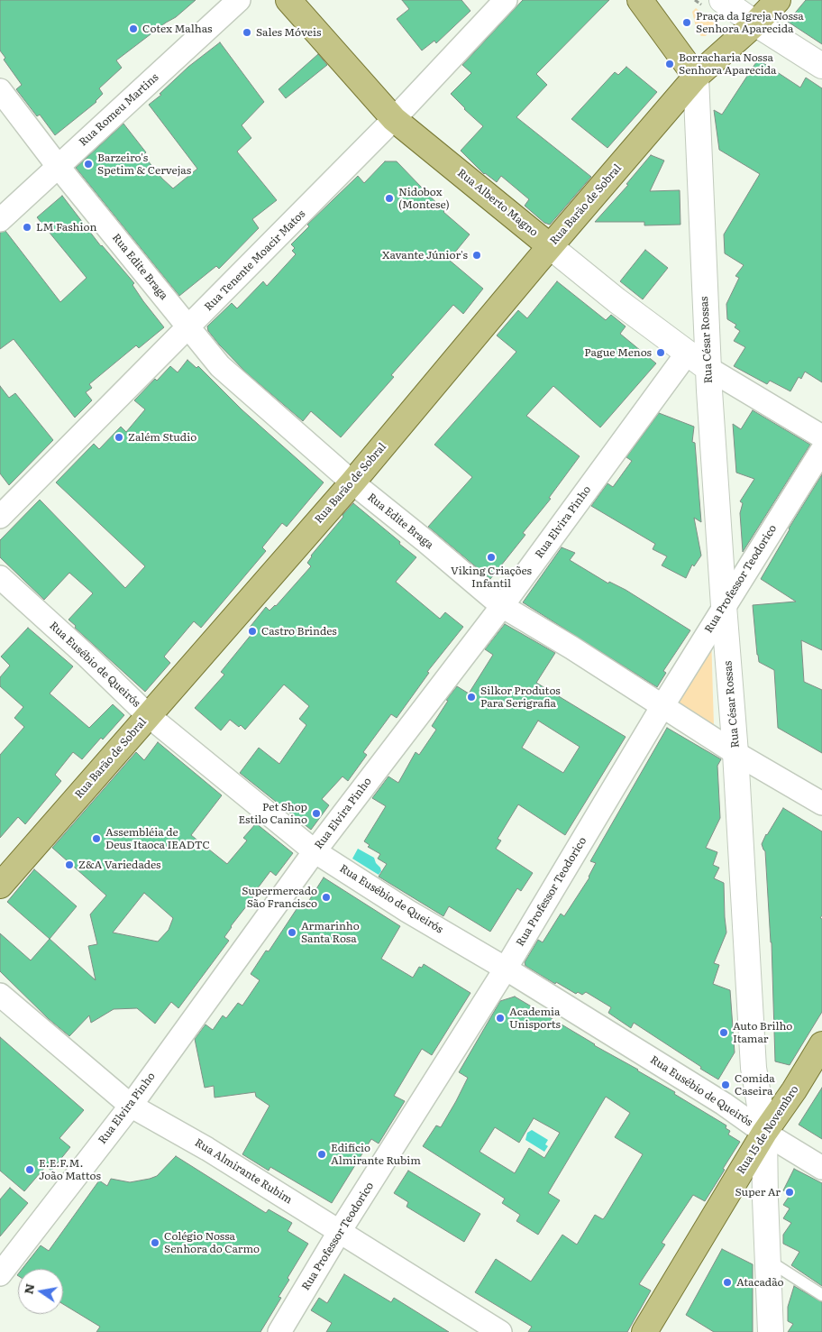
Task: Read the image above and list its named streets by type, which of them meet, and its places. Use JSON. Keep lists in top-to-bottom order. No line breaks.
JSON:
{"streets":{"main road":["Rua Alberto Magno","Rua Barão de Sobral","Rua César Rossas","Rua 15 de Novembro"],"street":["Rua Romeu Martins","Rua Tenente Moacir Matos","Rua Edite Braga","Rua Elvira Pinho","Rua Professor Teodorico","Rua Eusébio de Queirós","Rua Almirante Rubim"]},"crossings":[["Rua Romeu Martins","Rua Edite Braga"],["Rua Alberto Magno","Rua Barão de Sobral"],["Rua Alberto Magno","Rua Tenente Moacir Matos"],["Rua Alberto Magno","Rua César Rossas"],["Rua Alberto Magno","Rua Elvira Pinho"],["Rua Barão de Sobral","Rua Edite Braga"],["Rua Barão de Sobral","Rua César Rossas"],["Rua Barão de Sobral","Rua Eusébio de Queirós"],["Rua Tenente Moacir Matos","Rua Edite Braga"],["Rua Edite Braga","Rua César Rossas"],["Rua Edite Braga","Rua Elvira Pinho"],["Rua Edite Braga","Rua Professor Teodorico"],["Rua César Rossas","Rua Professor Teodorico"],["Rua César Rossas","Rua Eusébio de Queirós"],["Rua César Rossas","Rua 15 de Novembro"],["Rua Elvira Pinho","Rua Eusébio de Queirós"],["Rua Elvira Pinho","Rua Almirante Rubim"],["Rua Professor Teodorico","Rua Eusébio de Queirós"],["Rua Professor Teodorico","Rua Almirante Rubim"],["Rua Eusébio de Queirós","Rua 15 de Novembro"]],"places":["Praça da Igreja Nossa Senhora Aparecida","Cotex Malhas","Sales Móveis","Borracharia Nossa Senhora Aparecida","Barzeiro's Spetim & Cervejas","Nidobox (Montese)","LM Fashion","Xavante Júnior's","Pague Menos","Zalém Studio","Viking Criações Infantil","Castro Brindes","Silkor Produtos Para Serigrafia","Pet Shop Estilo Canino","Assembléia de Deus Itaoca IEADTC","Z&A Variedades","Supermercado São Francisco","Armarinho Santa Rosa","Academia Unisports","Auto Brilho Itamar","Comida Caseira","Edifício Almirante Rubim","E.E.F.M. João Mattos","Super Ar","Colégio Nossa Senhora do Carmo","Atacadão"],"north":"left"}
